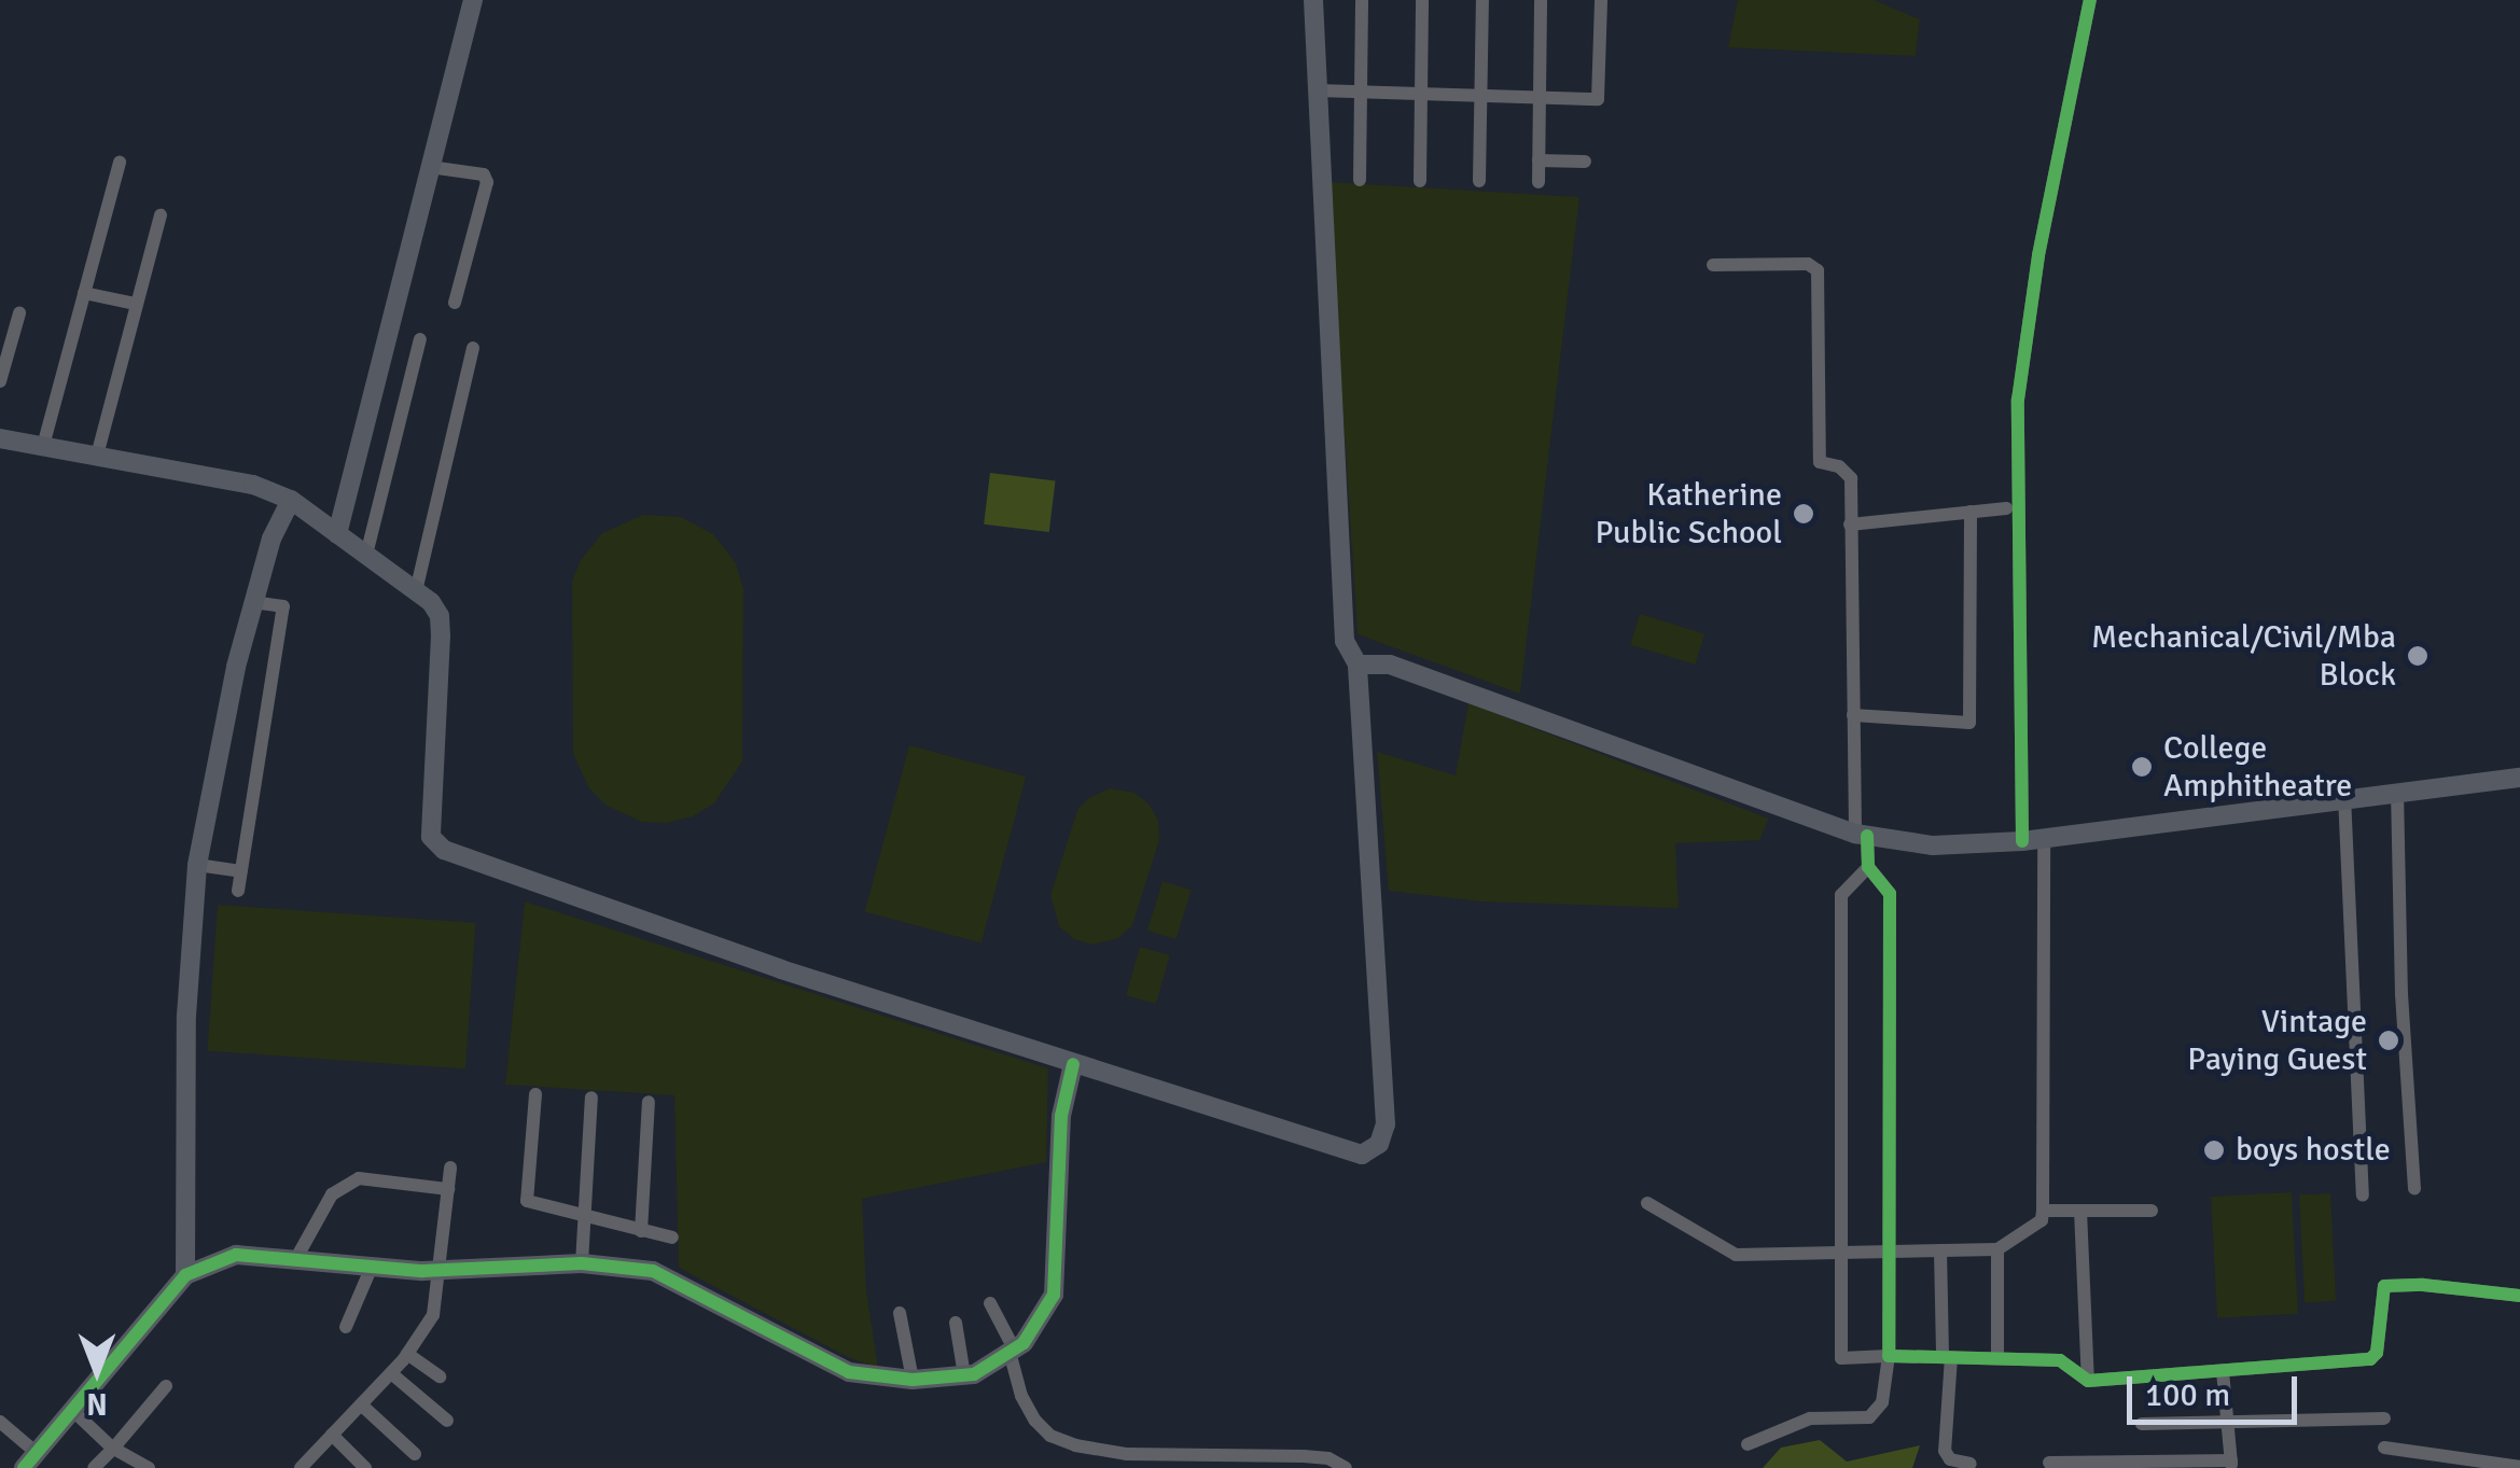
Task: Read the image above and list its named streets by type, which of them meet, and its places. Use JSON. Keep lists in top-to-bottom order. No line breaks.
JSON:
{"places":["Katherine Public School","Mechanical/Civil/Mba Block","College Amphitheatre","Vintage Paying Guest","boys hostle"],"scale_bar":"100 m","north":"bottom"}
